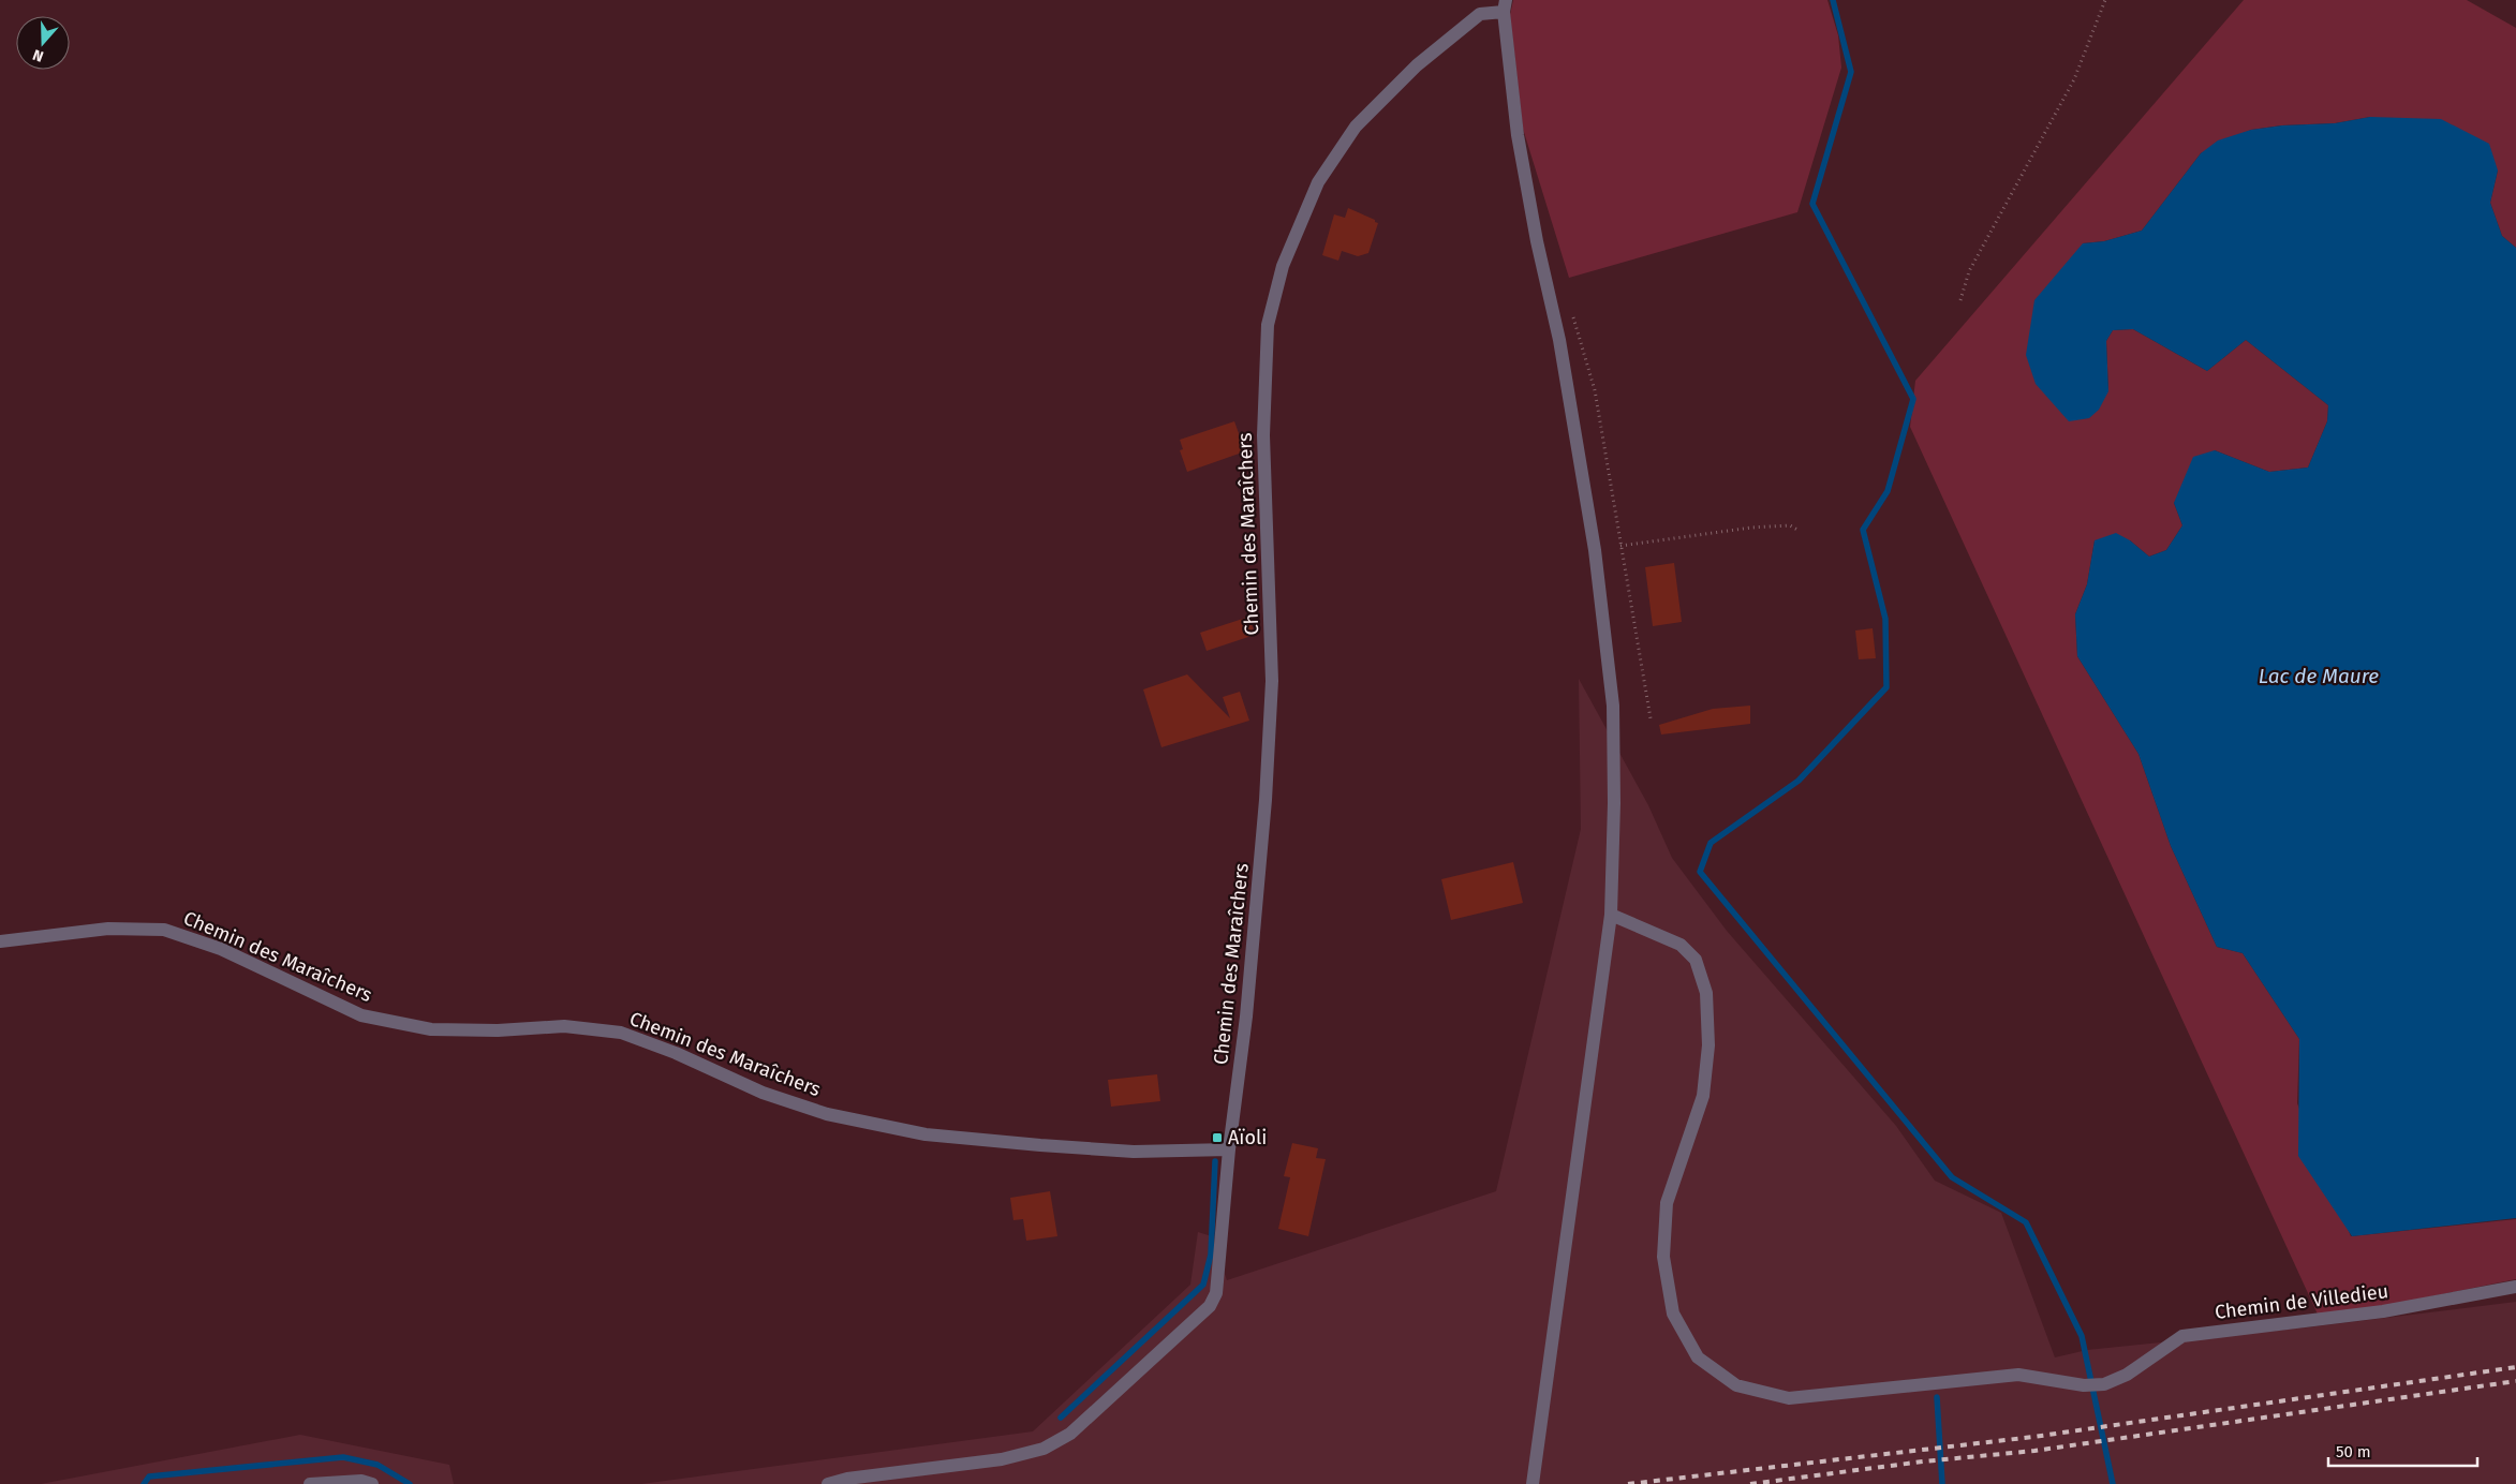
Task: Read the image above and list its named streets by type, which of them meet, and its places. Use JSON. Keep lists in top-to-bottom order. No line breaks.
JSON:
{"streets":{"street":["Chemin des Maraîchers","Chemin de Villedieu"]},"water":["Lac de Maure"],"places":{"transit":["Aïoli"]},"scale_bar":"50 m","north":"bottom"}
